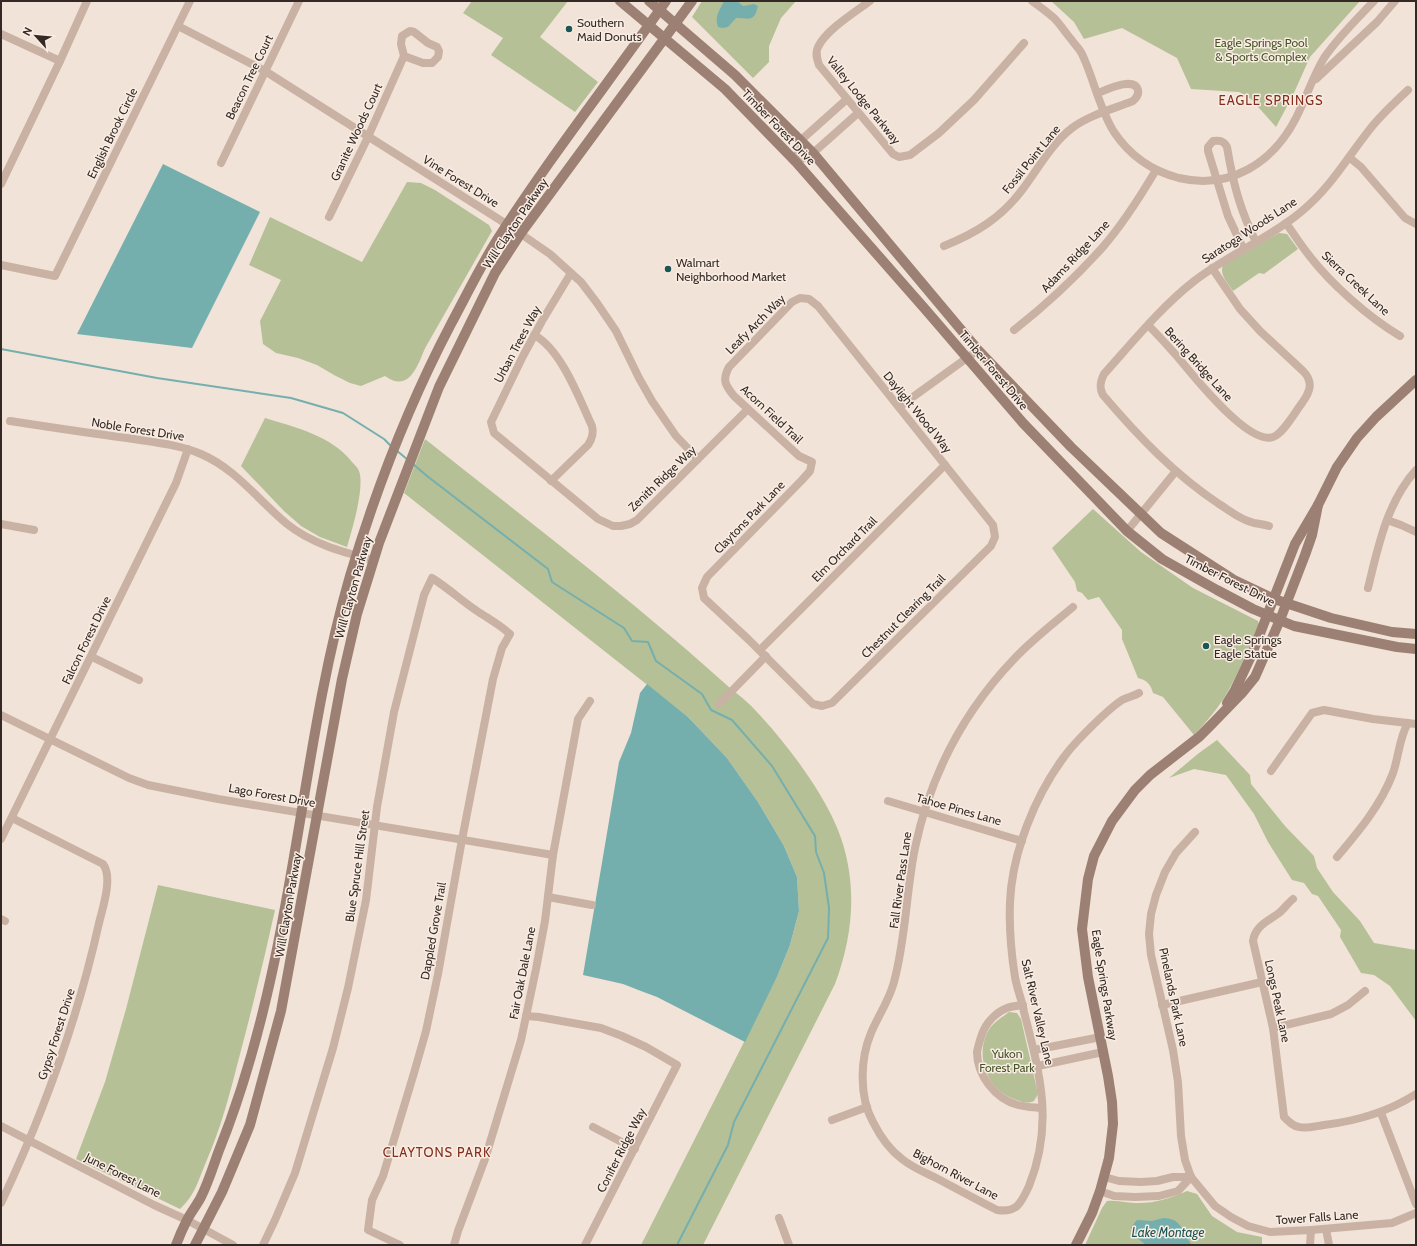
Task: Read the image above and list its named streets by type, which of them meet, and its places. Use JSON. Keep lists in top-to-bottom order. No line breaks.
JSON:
{"streets":{"main road":["Timber Forest Drive","Will Clayton Parkway","Eagle Springs Parkway"],"street":["Beacon Tree Court","Valley Lodge Parkway","Granite Woods Court","English Brook Circle","Fossil Point Lane","Vine Forest Drive","Saratoga Woods Lane","Adams Ridge Lane","Sierra Creek Lane","Leafy Arch Way","Urban Trees Way","Bering Bridge Lane","Daylight Wood Way","Acorn Field Trail","Noble Forest Drive","Zenith Ridge Way","Claytons Park Lane","Elm Orchard Trail","Chestnut Clearing Trail","Falcon Forest Drive","Lago Forest Drive","Tahoe Pines Lane","Blue Spruce Hill Street","Fall River Pass Lane","Dappled Grove Trail","Fair Oak Dale Lane","Pinelands Park Lane","Longs Peak Lane","Salt River Valley Lane","Gypsy Forest Drive","Conifer Ridge Way","Bighorn River Lane","June Forest Lane","Tower Falls Lane"]},"crossings":[["Beacon Tree Court","Vine Forest Drive"],["Timber Forest Drive","Will Clayton Parkway"],["Timber Forest Drive","Eagle Springs Parkway"],["Granite Woods Court","Vine Forest Drive"],["English Brook Circle","Vine Forest Drive"],["Vine Forest Drive","Will Clayton Parkway"],["Vine Forest Drive","Urban Trees Way"],["Vine Forest Drive","Zenith Ridge Way"],["Will Clayton Parkway","Noble Forest Drive"],["Will Clayton Parkway","Lago Forest Drive"],["Will Clayton Parkway","June Forest Lane"],["Saratoga Woods Lane","Sierra Creek Lane"],["Saratoga Woods Lane","Bering Bridge Lane"],["Leafy Arch Way","Daylight Wood Way"],["Leafy Arch Way","Acorn Field Trail"],["Urban Trees Way","Zenith Ridge Way"],["Daylight Wood Way","Elm Orchard Trail"],["Daylight Wood Way","Chestnut Clearing Trail"],["Acorn Field Trail","Zenith Ridge Way"],["Acorn Field Trail","Claytons Park Lane"],["Noble Forest Drive","Falcon Forest Drive"],["Claytons Park Lane","Elm Orchard Trail"],["Falcon Forest Drive","Lago Forest Drive"],["Falcon Forest Drive","Gypsy Forest Drive"],["Lago Forest Drive","Blue Spruce Hill Street"],["Lago Forest Drive","Dappled Grove Trail"],["Lago Forest Drive","Fair Oak Dale Lane"],["Tahoe Pines Lane","Fall River Pass Lane"],["Tahoe Pines Lane","Salt River Valley Lane"],["Blue Spruce Hill Street","Dappled Grove Trail"],["Fall River Pass Lane","Bighorn River Lane"],["Fair Oak Dale Lane","Conifer Ridge Way"],["Pinelands Park Lane","Tower Falls Lane"],["Salt River Valley Lane","Bighorn River Lane"],["Gypsy Forest Drive","June Forest Lane"]],"districts":["EAGLE SPRINGS","CLAYTONS PARK"],"water":["Lake Montage"],"parks":["Eagle Springs Pool & Sports Complex","Yukon Forest Park"],"places":["Southern Maid Donuts","Walmart Neighborhood Market","Eagle Springs Eagle Statue"],"north":"top left"}
